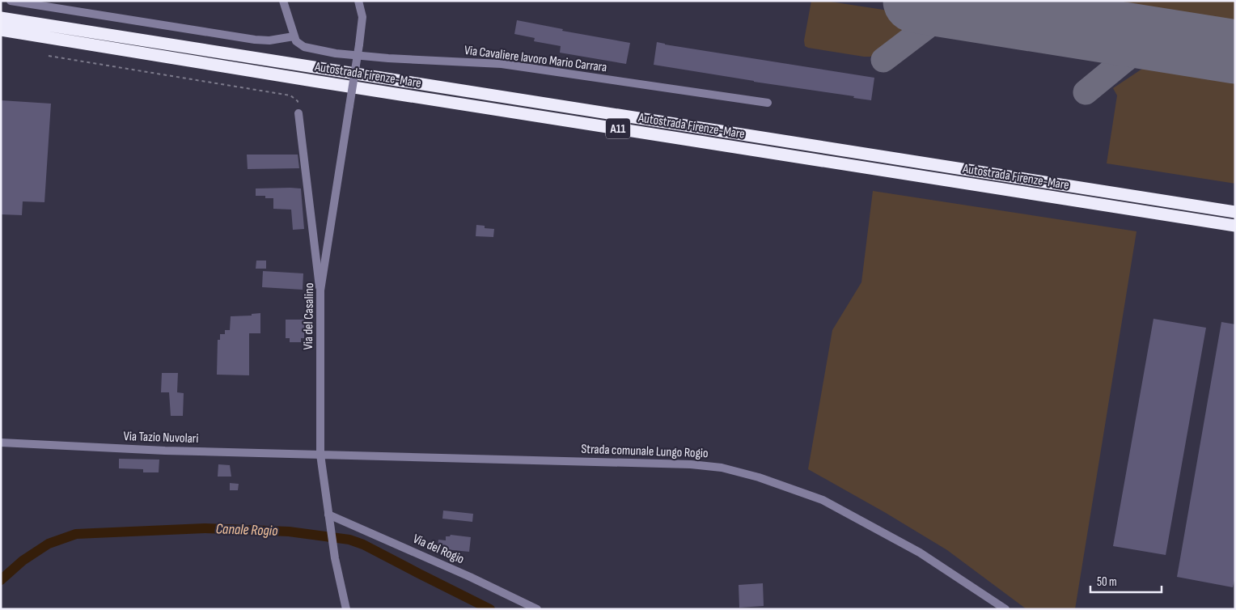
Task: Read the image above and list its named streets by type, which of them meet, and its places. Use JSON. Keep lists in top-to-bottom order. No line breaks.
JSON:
{"streets":{"highway":["Autostrada Firenze-Mare","A11"],"street":["Via Cavaliere lavoro Mario Carrara","Via del Casalino","Via Tazio Nuvolari","Strada comunale Lungo Rogio","Via del Rogio"]},"crossings":[["Via del Casalino","Via Tazio Nuvolari"],["Via del Casalino","Strada comunale Lungo Rogio"],["Via del Casalino","Via del Rogio"],["Via Tazio Nuvolari","Strada comunale Lungo Rogio"]],"water":["Canale Rogio"],"scale_bar":"50 m"}
